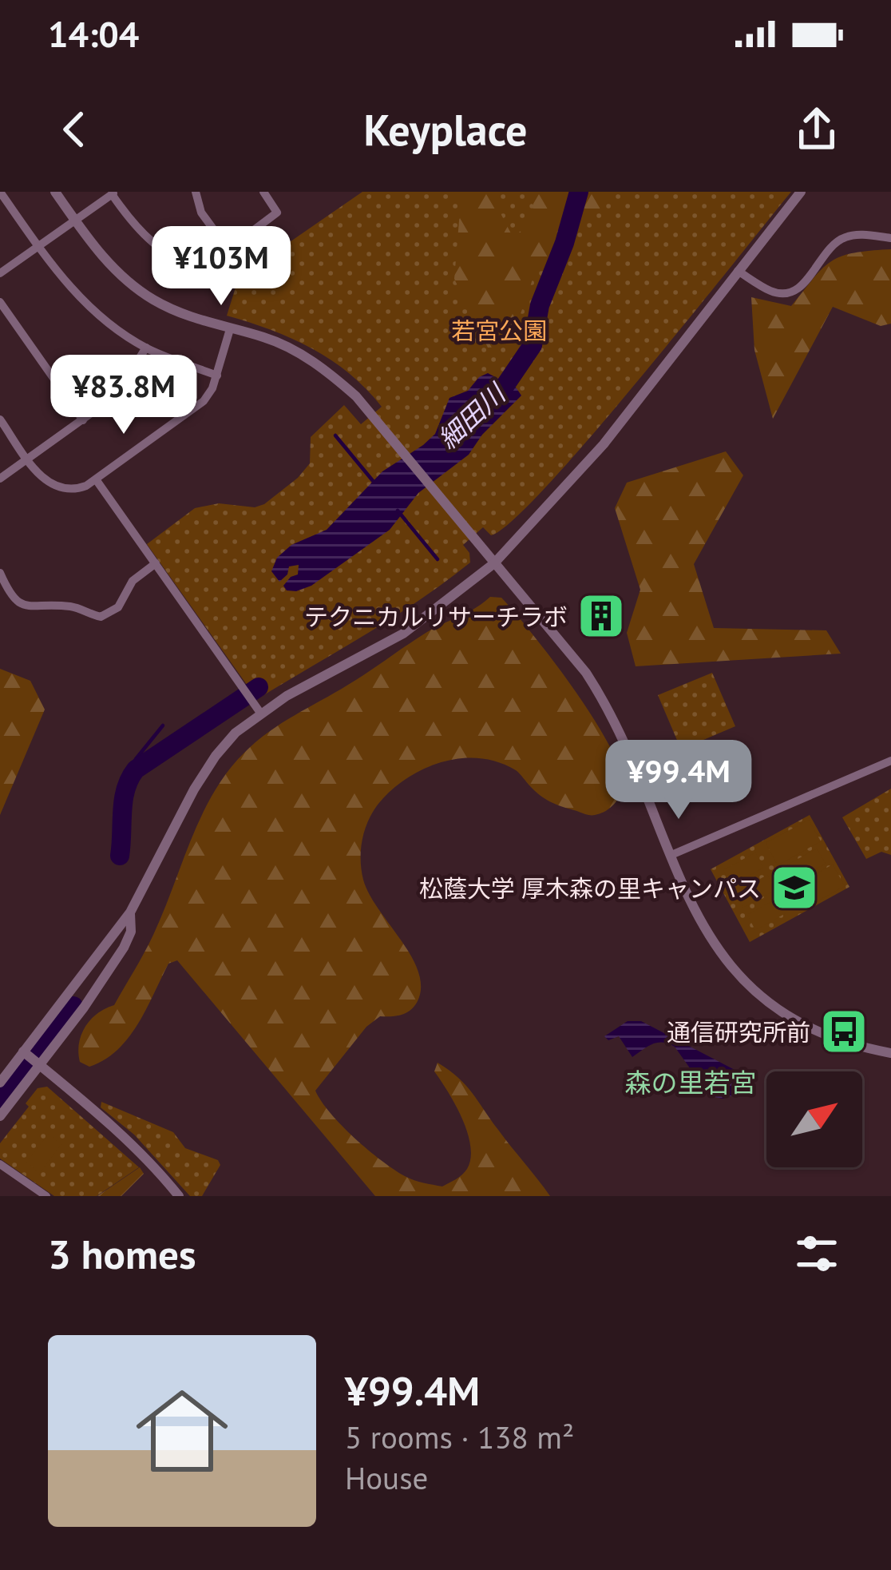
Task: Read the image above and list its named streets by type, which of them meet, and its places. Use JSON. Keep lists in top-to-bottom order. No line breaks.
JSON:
{"districts":["森の里若宮"],"water":["細田川"],"parks":["若宮公園"],"places":{"building":["テクニカルリサーチラボ"],"school or university":["松蔭大学 厚木森の里キャンパス"],"bus stop":["通信研究所前"]},"north":"top right","page":{"status":"14:04","header":"Keyplace","price":["¥103M","¥83.8M","¥99.4M"],"heading":"3 homes","list":[{"name":"¥99.4M","note":"5 rooms · 138 m² · House"}]}}
